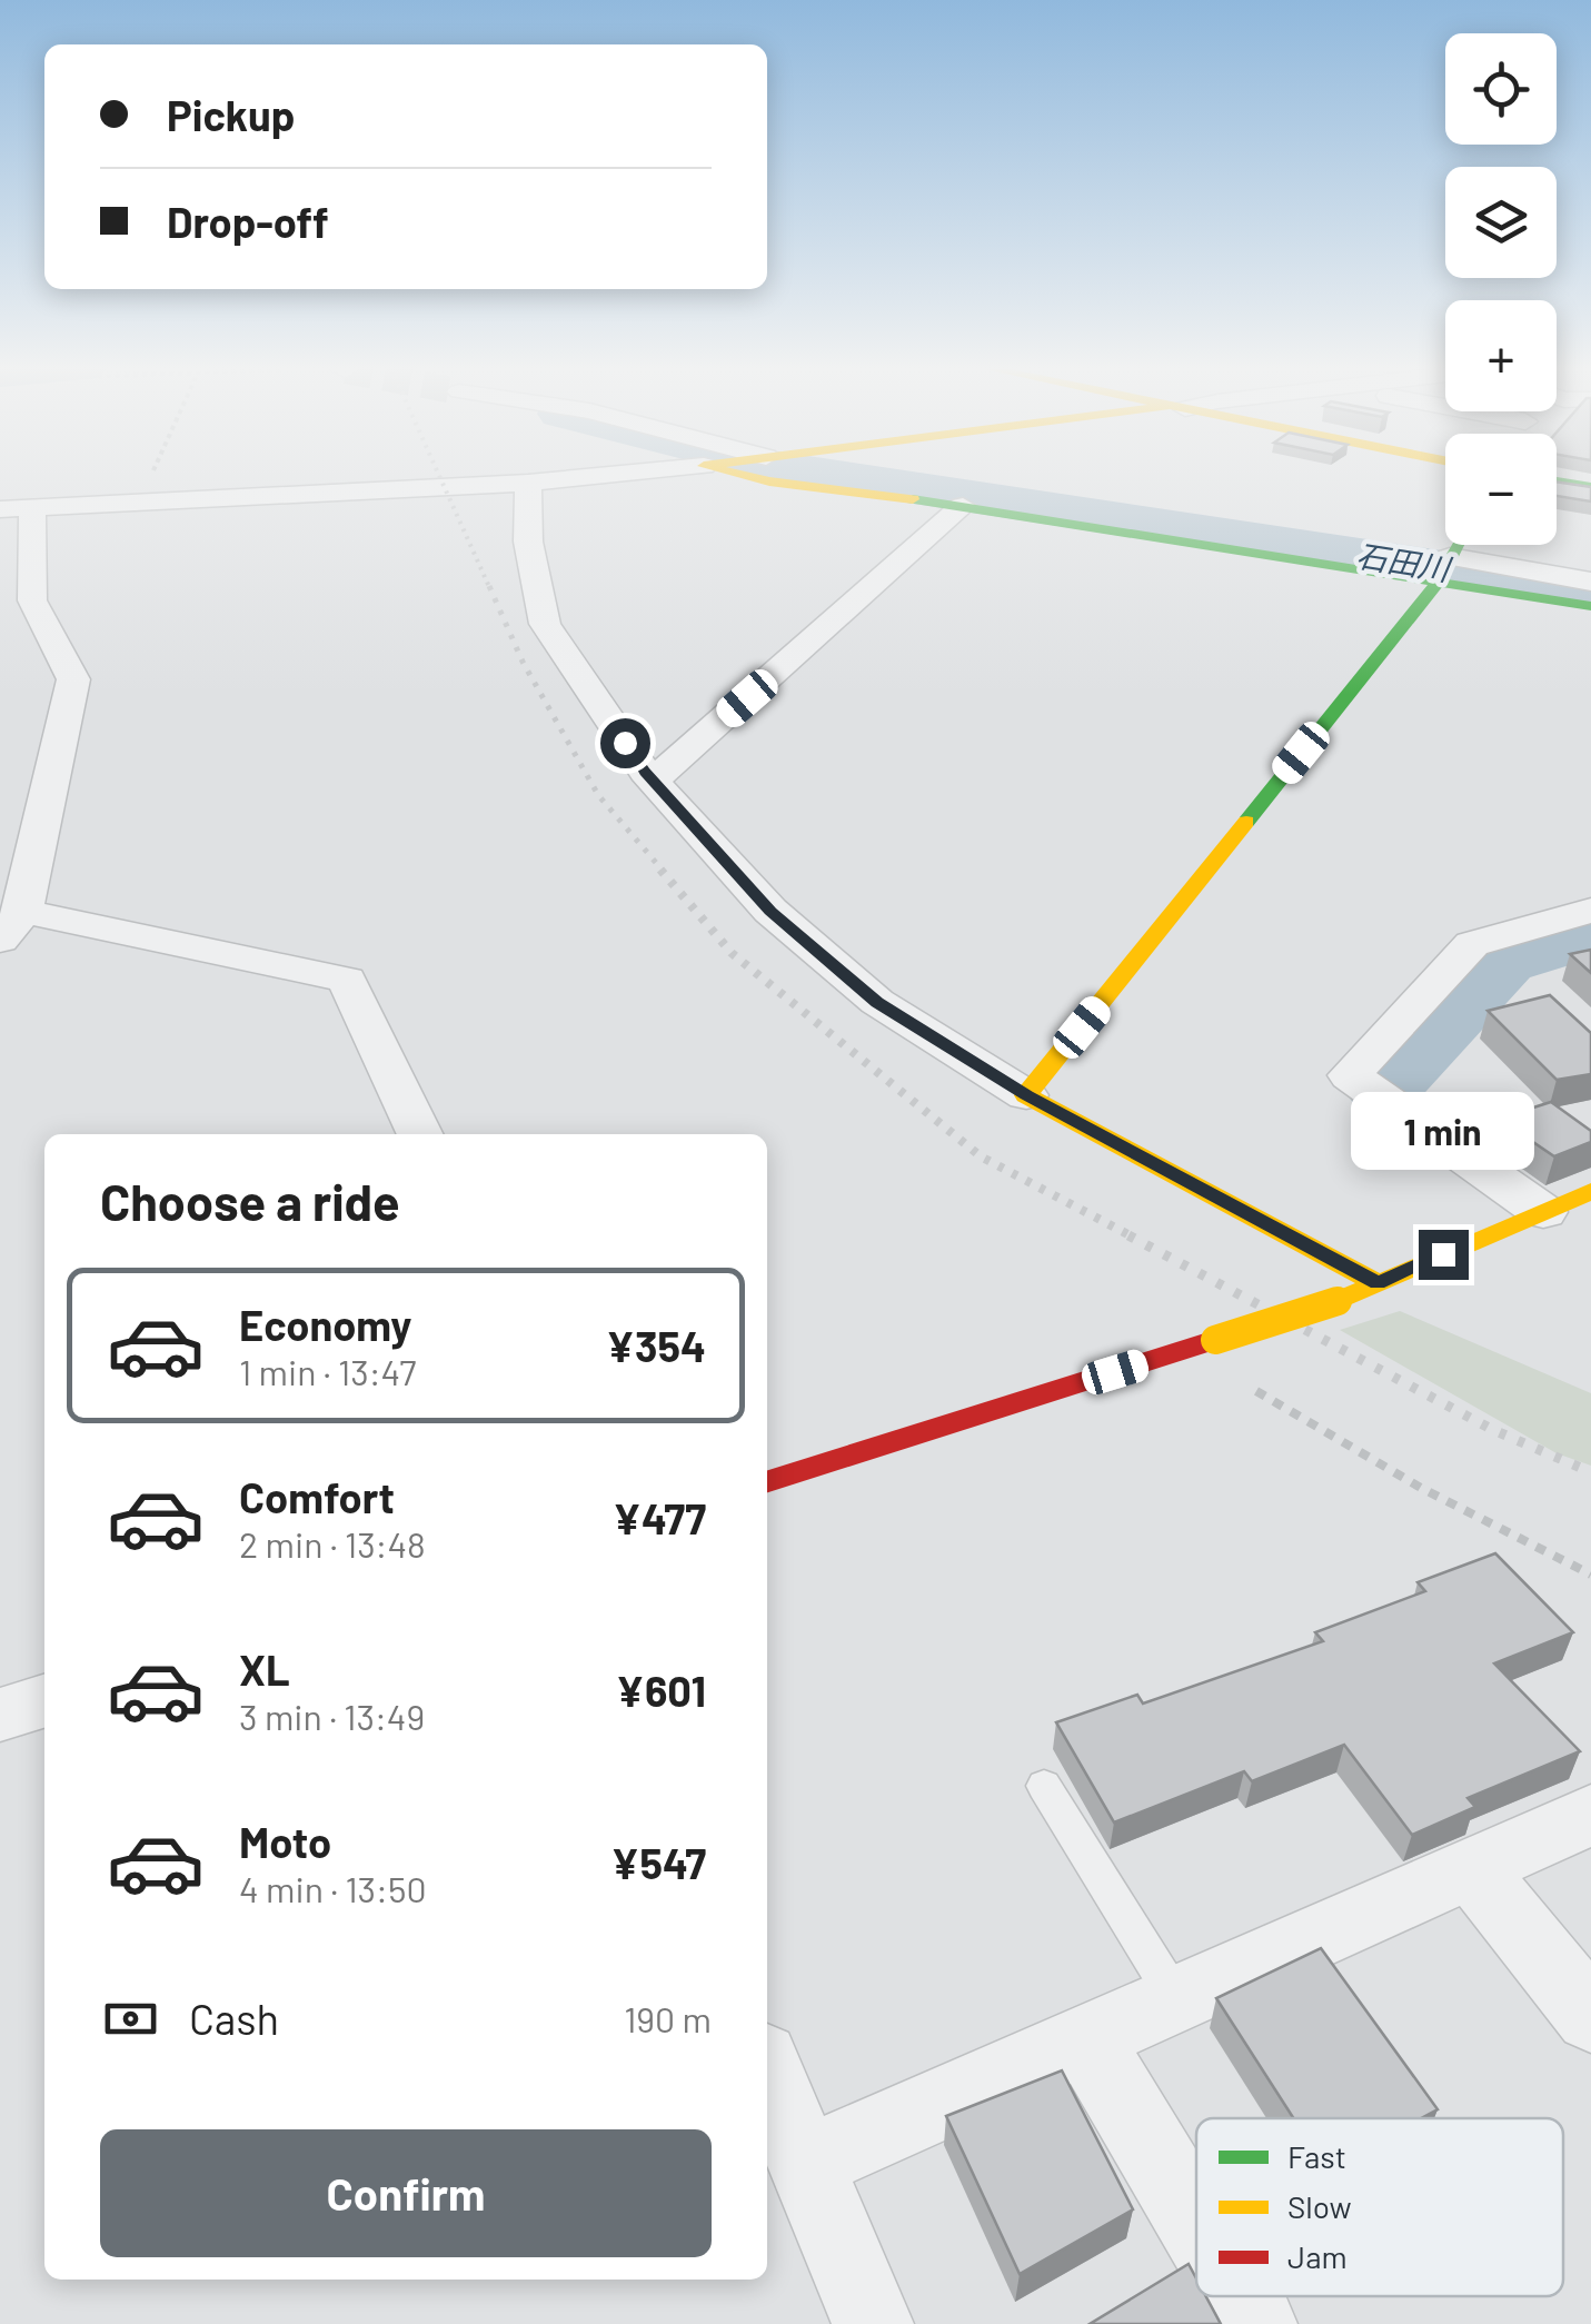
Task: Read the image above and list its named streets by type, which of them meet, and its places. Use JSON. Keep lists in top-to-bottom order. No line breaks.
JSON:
{"water":["石田川"],"legend":["Fast","Slow","Jam"],"page":{"map_buttons":["+","−"],"banner":["Pickup","Drop-off"],"bubble":"1 min","heading":"Choose a ride","list":[{"name":"Economy","note":"1 min · 13:47","value":"¥354"},{"name":"Comfort","note":"2 min · 13:48","value":"¥477"},{"name":"XL","note":"3 min · 13:49","value":"¥601"},{"name":"Moto","note":"4 min · 13:50","value":"¥547"}],"pay":["Cash","190 m"],"buttons":"Confirm"}}
